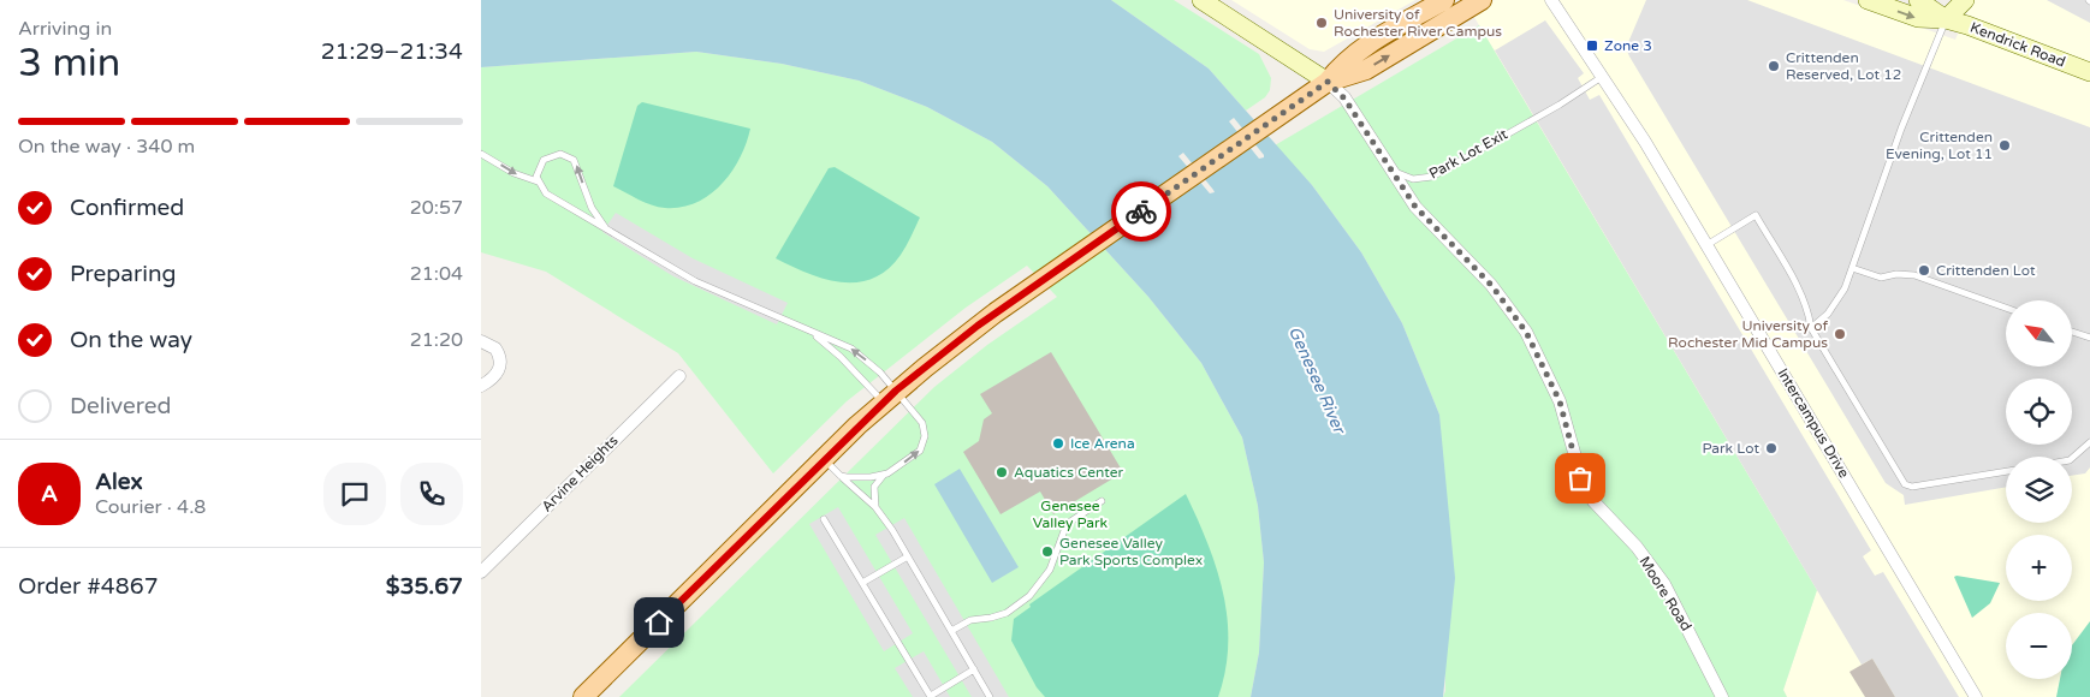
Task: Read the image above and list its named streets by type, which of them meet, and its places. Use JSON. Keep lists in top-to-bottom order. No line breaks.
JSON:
{"streets":{"street":["Kendrick Road","Intercampus Drive","Arvine Heights","Moore Road"],"lane":["Park Lot Exit"]},"crossings":[["Park Lot Exit","Intercampus Drive"],["Park Lot Exit","Moore Road"]],"water":["Genesee River"],"parks":["Genesee Valley Park"],"places":{"other":["University of Rochester River Campus","Crittenden Reserved, Lot 12","Crittenden Evening, Lot 11","Crittenden Lot","University of Rochester Mid Campus","Ice Arena","Park Lot","Aquatics Center","Genesee Valley Park Sports Complex"],"transit":["Zone 3"]},"north":"top left","page":{"heading":["3 min","Arriving in","21:29–21:34"],"panel":["Alex","Courier · 4.8","Order #4867","$35.67"],"bar":"On the way · 340 m","list":[["Confirmed","20:57"],["Preparing","21:04"],["On the way","21:20"],"Delivered"],"map_buttons":["+","−"],"round":"A"}}
